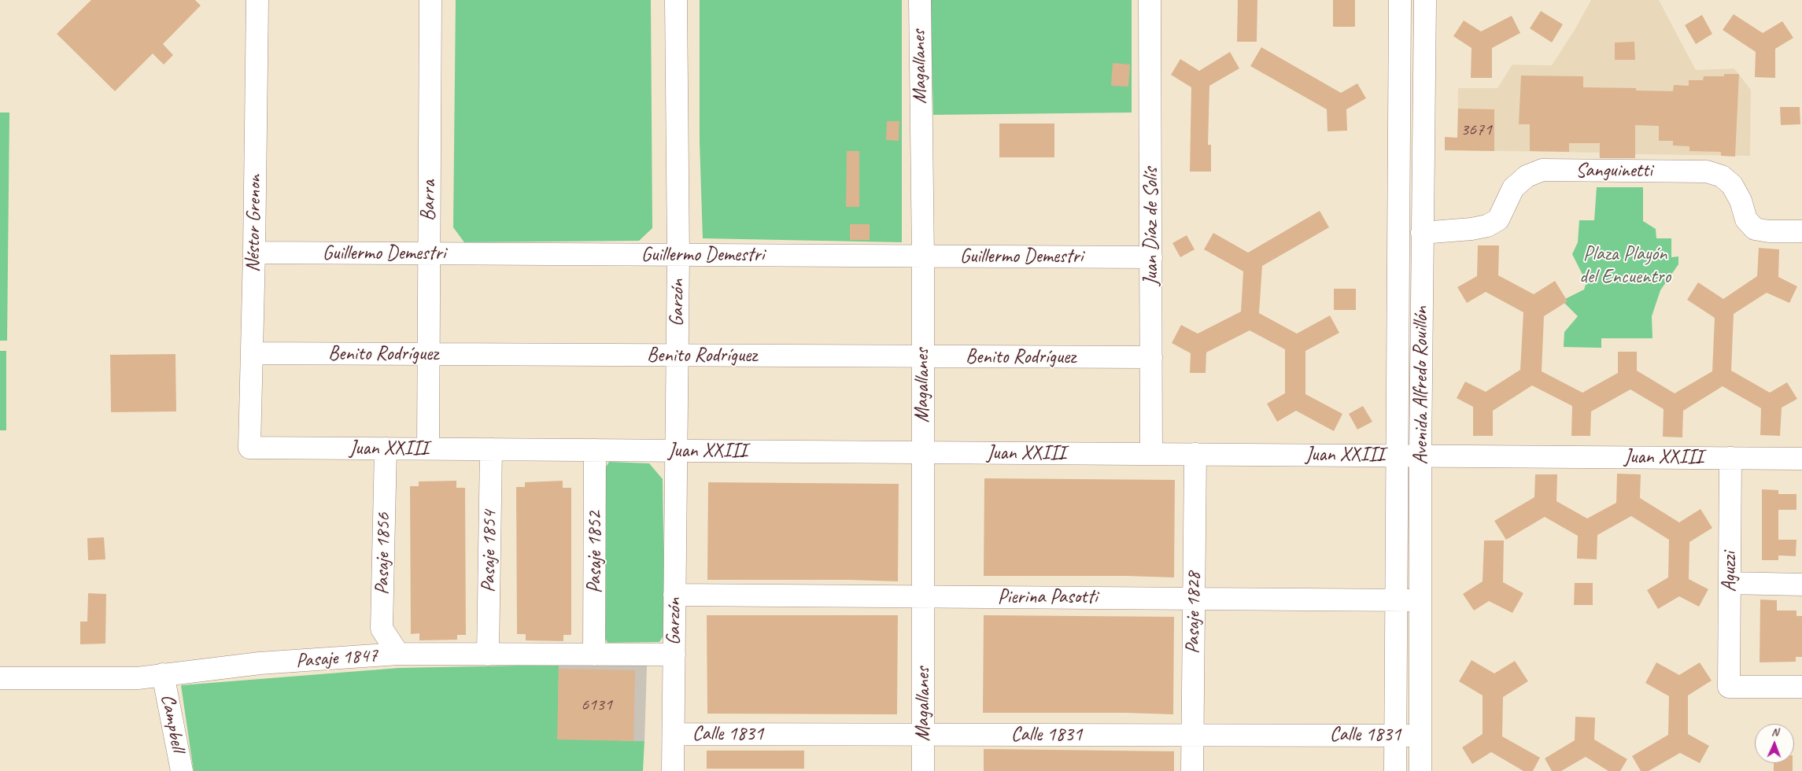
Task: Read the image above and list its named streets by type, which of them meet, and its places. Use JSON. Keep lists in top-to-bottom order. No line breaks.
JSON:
{"streets":{"street":["Magallanes","Sanguinetti","Barra","Néstor Grenon","Juan Díaz de Solís","Guillermo Demestri","Garzón","Benito Rodríguez","Avenida Alfredo Rouillón","Juan XXIII","Pasaje 1854","Pasaje 1852","Pasaje 1856","Aguzzi","Pierina Pasotti","Pasaje 1828","Pasaje 1847","Campbell","Calle 1831"]},"crossings":[["Magallanes","Guillermo Demestri"],["Magallanes","Benito Rodríguez"],["Magallanes","Juan XXIII"],["Magallanes","Pierina Pasotti"],["Magallanes","Calle 1831"],["Sanguinetti","Avenida Alfredo Rouillón"],["Barra","Guillermo Demestri"],["Barra","Benito Rodríguez"],["Barra","Juan XXIII"],["Néstor Grenon","Guillermo Demestri"],["Néstor Grenon","Benito Rodríguez"],["Néstor Grenon","Juan XXIII"],["Juan Díaz de Solís","Guillermo Demestri"],["Juan Díaz de Solís","Benito Rodríguez"],["Juan Díaz de Solís","Juan XXIII"],["Guillermo Demestri","Garzón"],["Garzón","Benito Rodríguez"],["Garzón","Juan XXIII"],["Garzón","Pierina Pasotti"],["Garzón","Pasaje 1847"],["Garzón","Calle 1831"],["Avenida Alfredo Rouillón","Juan XXIII"],["Avenida Alfredo Rouillón","Pierina Pasotti"],["Avenida Alfredo Rouillón","Calle 1831"],["Juan XXIII","Pasaje 1854"],["Juan XXIII","Pasaje 1852"],["Juan XXIII","Pasaje 1856"],["Juan XXIII","Aguzzi"],["Juan XXIII","Pasaje 1828"],["Pasaje 1854","Pasaje 1847"],["Pasaje 1852","Pasaje 1847"],["Pasaje 1856","Pasaje 1847"],["Pierina Pasotti","Pasaje 1828"],["Pasaje 1828","Calle 1831"],["Pasaje 1847","Campbell"]],"parks":["Plaza Playón del Encuentro"],"house_numbers":["3671","6131"],"north":"top"}
